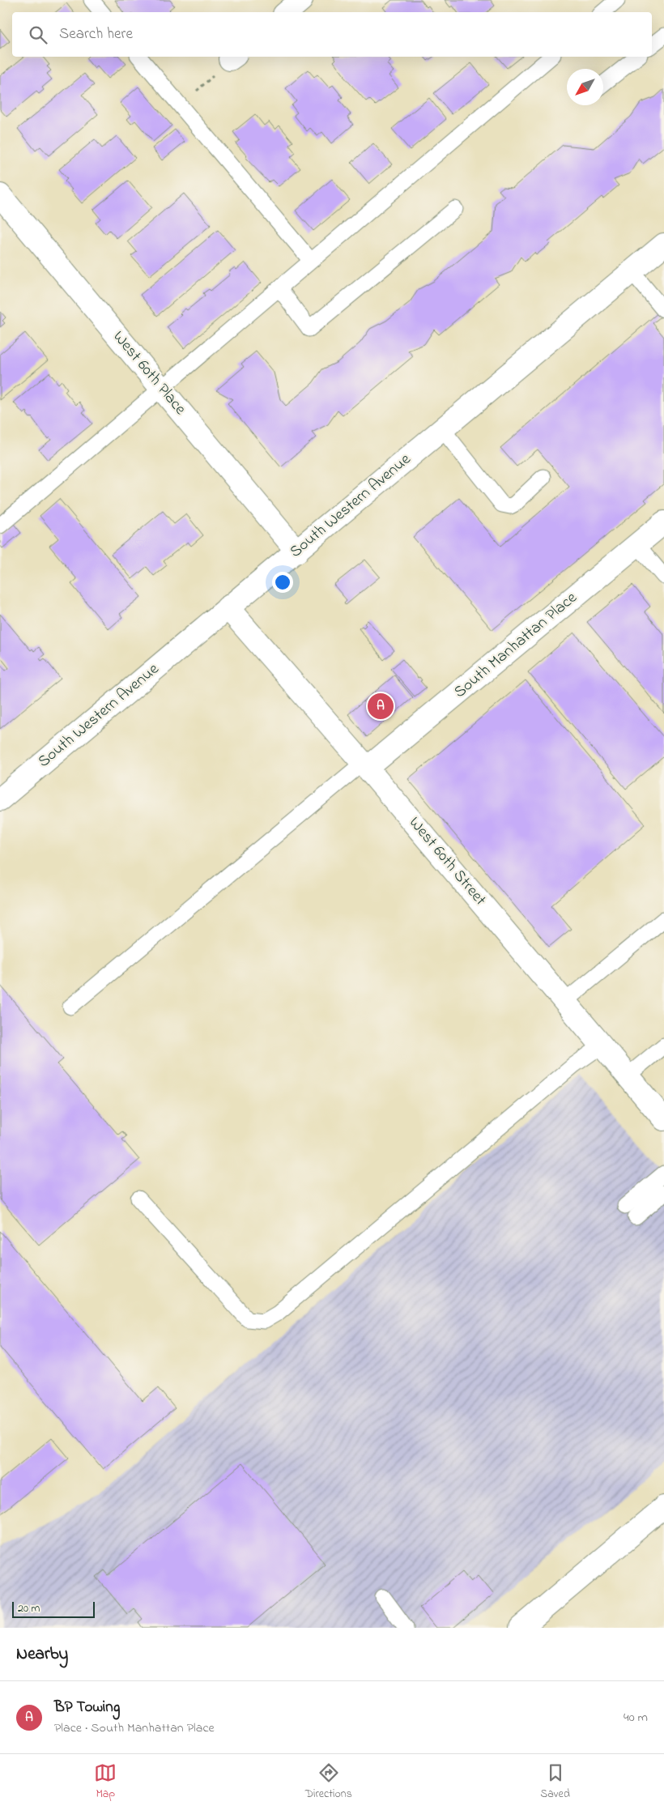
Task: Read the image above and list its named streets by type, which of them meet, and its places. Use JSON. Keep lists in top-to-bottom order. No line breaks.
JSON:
{"streets":{"street":["West 60th Place","South Western Avenue","South Manhattan Place","West 60th Street"]},"crossings":[["West 60th Place","South Western Avenue"],["South Western Avenue","West 60th Street"],["South Manhattan Place","West 60th Street"]],"scale_bar":"20 m","north":"bottom left","page":{"search":"Search here","pins":"A","scale":"20 m","heading":"Nearby","list":[{"mark":"A","name":"BP Towing","note":"Place · South Manhattan Place","value":"40 m"}],"nav":["Map","Directions","Saved"]}}
